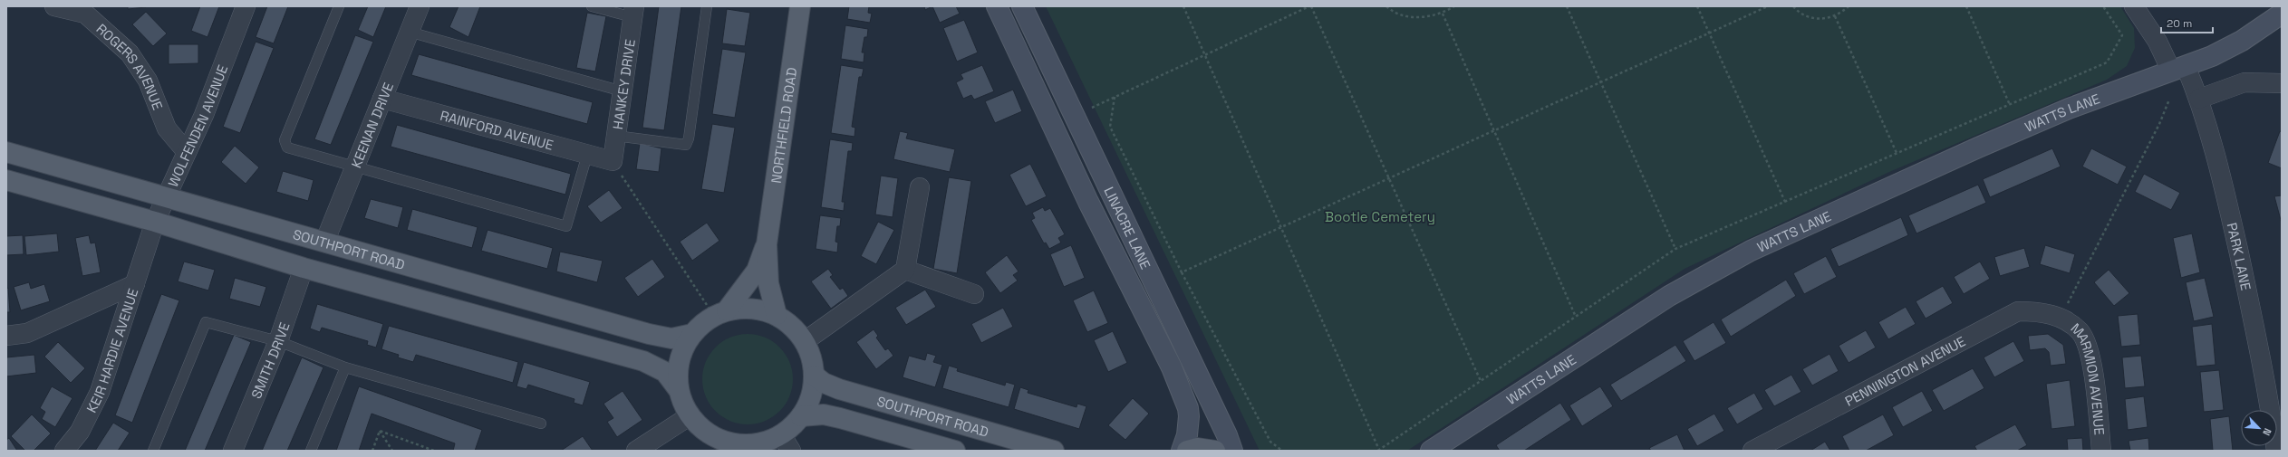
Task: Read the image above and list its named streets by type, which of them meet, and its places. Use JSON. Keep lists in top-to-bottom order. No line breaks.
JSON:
{"streets":{"main road":["NORTHFIELD ROAD","SOUTHPORT ROAD"],"street":["ROGERS AVENUE","HANKEY DRIVE","WATTS LANE","WOLFENDEN AVENUE","KEENAN DRIVE","RAINFORD AVENUE","LINACRE LANE","PARK LANE","KEIR HARDIE AVENUE","SMITH DRIVE","PENNINGTON AVENUE","MARMION AVENUE"]},"crossings":[["ROGERS AVENUE","WOLFENDEN AVENUE"],["HANKEY DRIVE","RAINFORD AVENUE"],["WATTS LANE","PARK LANE"],["WOLFENDEN AVENUE","SOUTHPORT ROAD"],["WOLFENDEN AVENUE","KEIR HARDIE AVENUE"],["KEENAN DRIVE","RAINFORD AVENUE"],["KEENAN DRIVE","SOUTHPORT ROAD"],["PENNINGTON AVENUE","MARMION AVENUE"]],"parks":["Bootle Cemetery"],"scale_bar":"20 m","north":"bottom right"}
